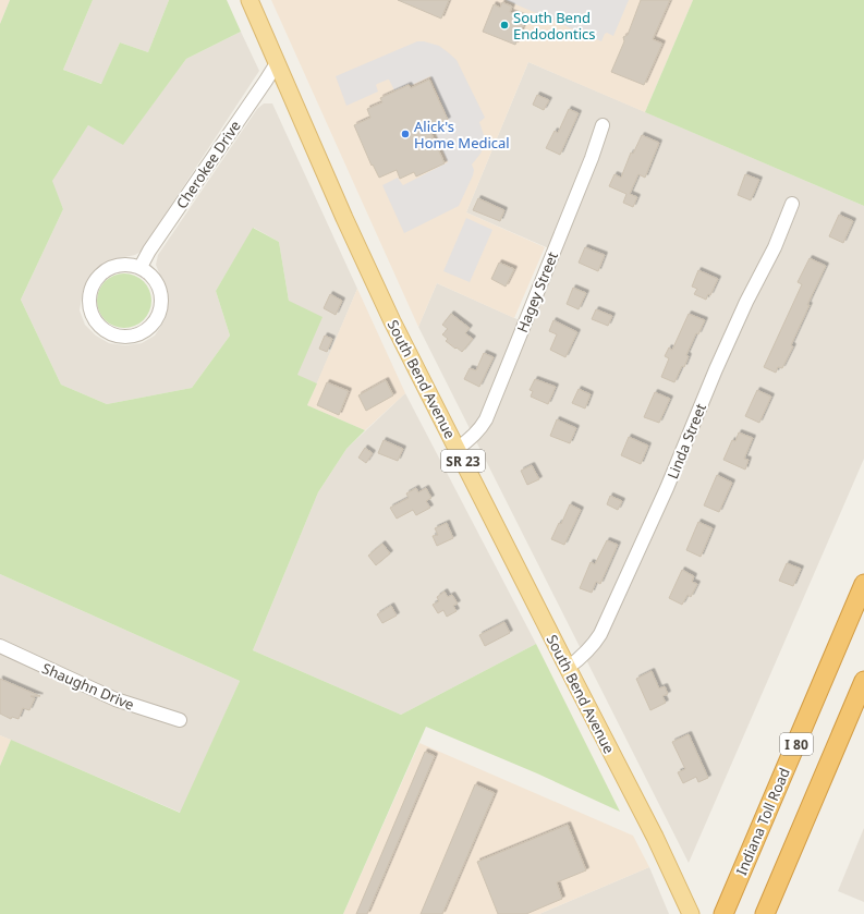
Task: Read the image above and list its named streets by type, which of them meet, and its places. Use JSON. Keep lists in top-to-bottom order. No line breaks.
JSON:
{"streets":{"highway":["I 80","Indiana Toll Road"],"main road":["South Bend Avenue","SR 23"],"street":["Cherokee Drive","Hagey Street","Linda Street","Shaughn Drive"]},"crossings":[["Cherokee Drive","South Bend Avenue"],["Hagey Street","South Bend Avenue"],["South Bend Avenue","Linda Street"]],"places":["South Bend Endodontics","Alick's Home Medical"]}
